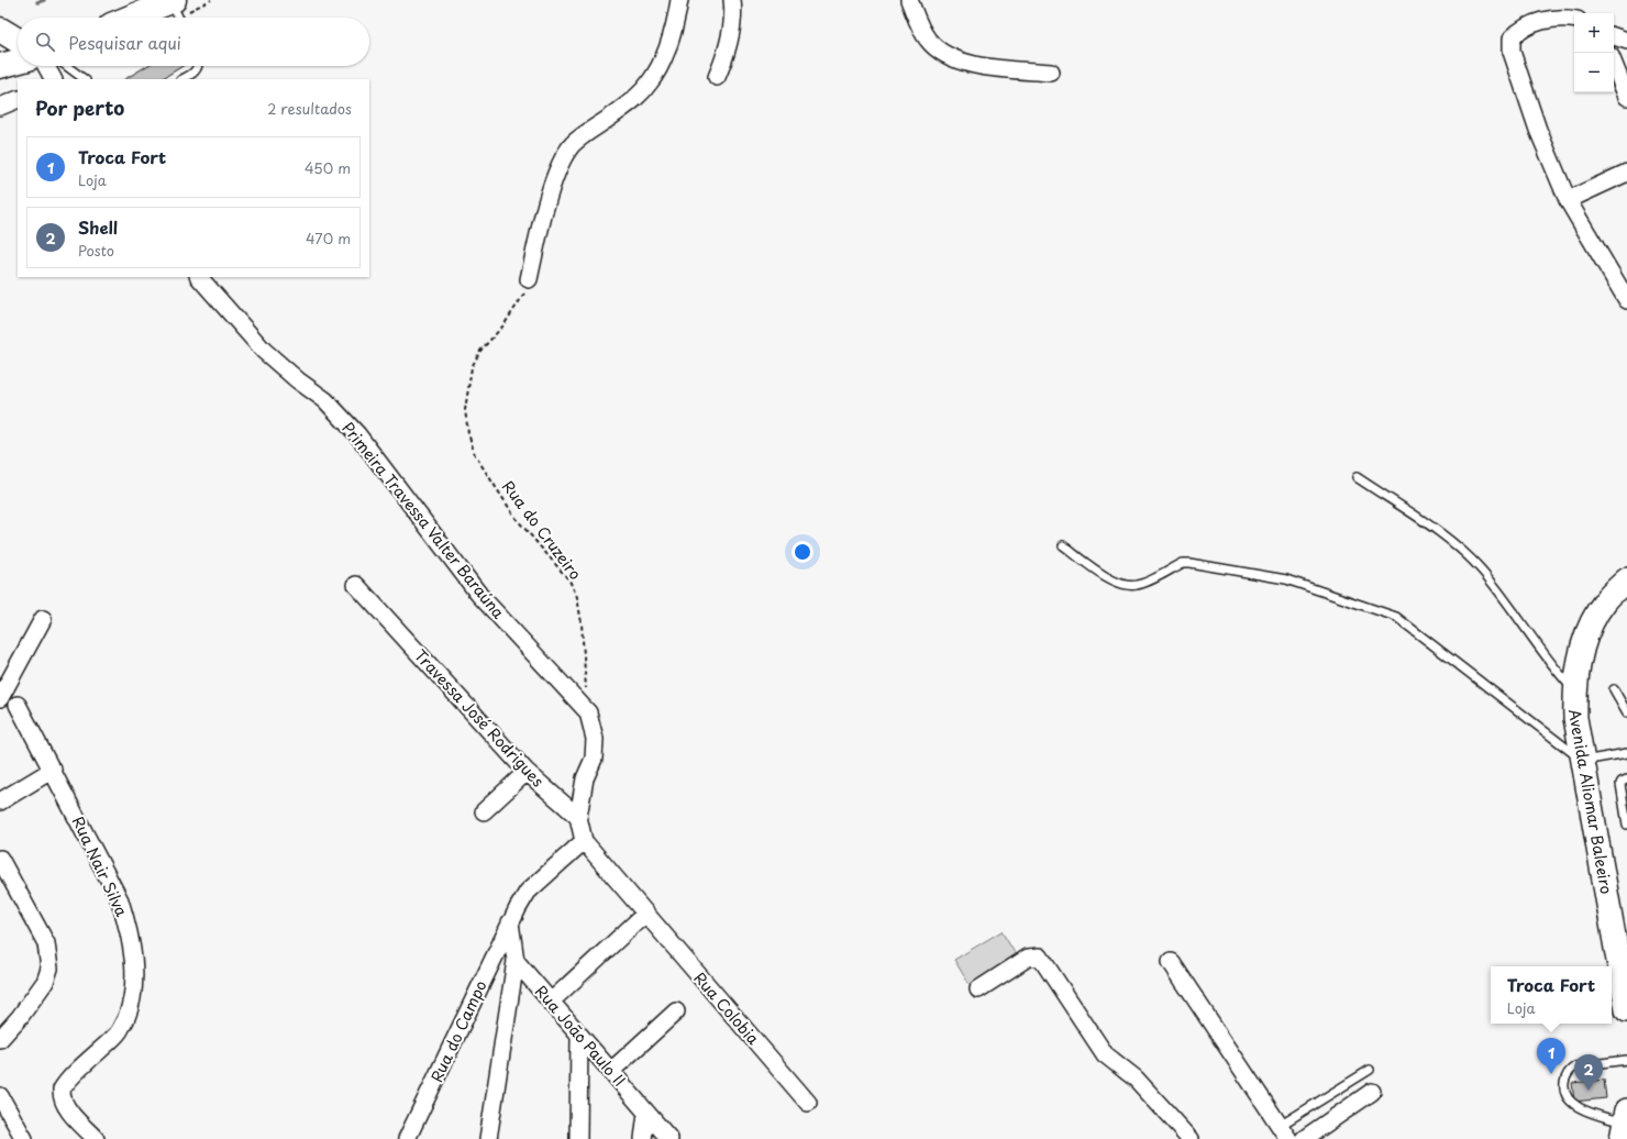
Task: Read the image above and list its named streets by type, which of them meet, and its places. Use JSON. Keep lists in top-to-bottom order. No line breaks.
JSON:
{"streets":{"main road":["Avenida Aliomar Baleeiro"],"street":["Primeira Travessa Valter Baraúna","Travessa José Rodrigues","Rua Nair Silva","Rua Colobia","Rua do Campo","Rua João Paulo II"],"path":["Rua do Cruzeiro"]},"crossings":[["Primeira Travessa Valter Baraúna","Rua do Cruzeiro"],["Primeira Travessa Valter Baraúna","Travessa José Rodrigues"]],"page":{"map_buttons":["+","−"],"search":"Pesquisar aqui","heading":["Por perto","2 resultados"],"list":[{"mark":"1","name":"Troca Fort","note":"Loja","value":"450 m"},{"mark":"2","name":"Shell","note":"Posto","value":"470 m"}],"popup":["Troca Fort","Loja"],"pins":["1","2"]}}
